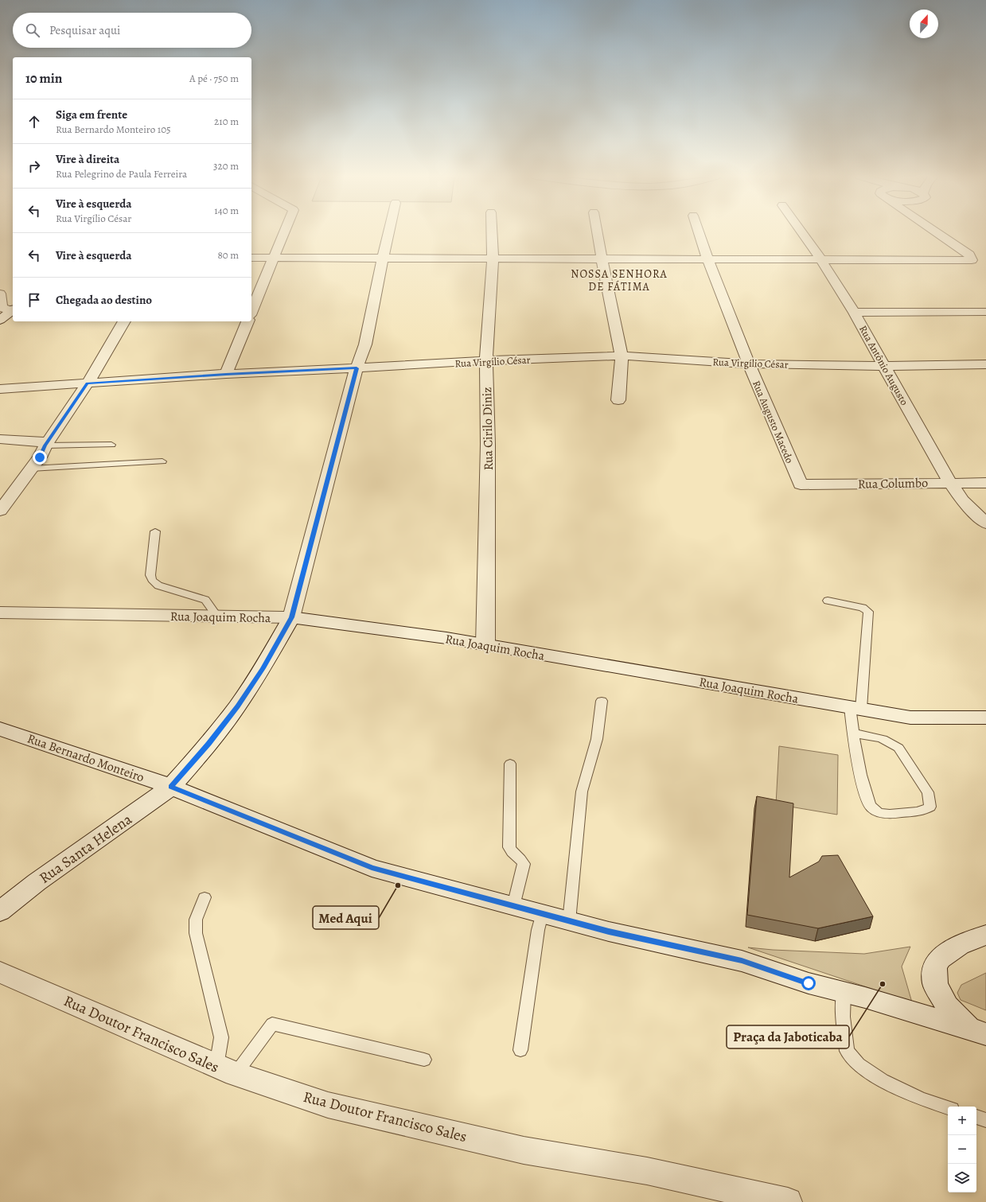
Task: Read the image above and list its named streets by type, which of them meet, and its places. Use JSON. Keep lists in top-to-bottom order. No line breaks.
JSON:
{"streets":{"street":["Rua Virgílio César","Rua Antônio Augusto","Rua Augusto Macedo","Rua Cirilo Diniz","Rua Columbo","Rua Joaquim Rocha","Rua Bernardo Monteiro","Rua Santa Helena","Rua Doutor Francisco Sales"]},"crossings":[["Rua Virgílio César","Rua Antônio Augusto"],["Rua Virgílio César","Rua Augusto Macedo"],["Rua Virgílio César","Rua Cirilo Diniz"],["Rua Virgílio César","Rua Santa Helena"],["Rua Antônio Augusto","Rua Columbo"],["Rua Augusto Macedo","Rua Columbo"],["Rua Cirilo Diniz","Rua Joaquim Rocha"],["Rua Joaquim Rocha","Rua Santa Helena"],["Rua Bernardo Monteiro","Rua Santa Helena"]],"districts":["NOSSA SENHORA DE FÁTIMA"],"places":["Med Aqui","Praça da Jaboticaba"],"north":"top","page":{"search":"Pesquisar aqui","heading":["10 min","A pé · 750 m"],"list":[["Siga em frente","Rua Bernardo Monteiro 105","210 m"],["Vire à direita","Rua Pelegrino de Paula Ferreira","320 m"],["Vire à esquerda","Rua Virgílio César","140 m"],["Vire à esquerda","80 m"],"Chegada ao destino"],"map_buttons":["+","−"]}}
